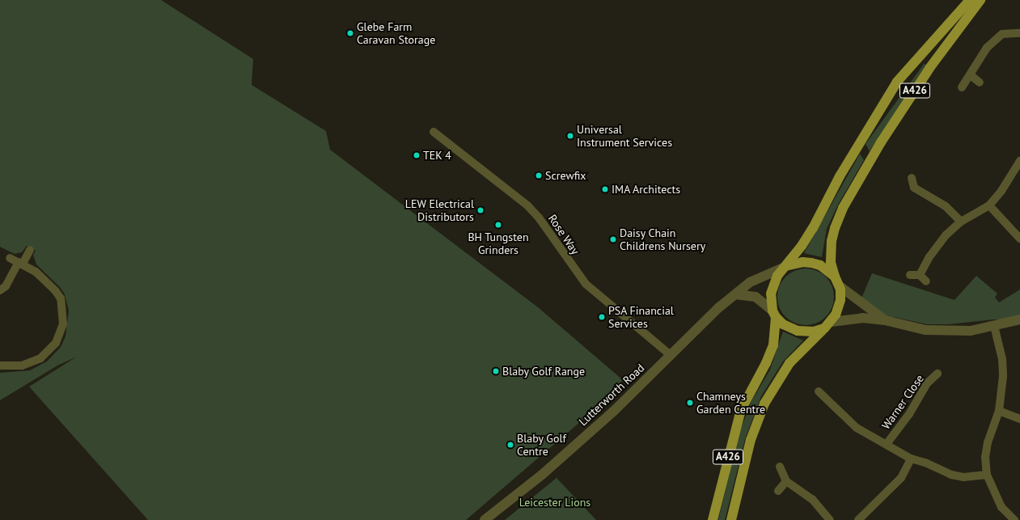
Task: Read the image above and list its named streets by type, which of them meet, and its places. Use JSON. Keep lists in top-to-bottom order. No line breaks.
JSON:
{"streets":{"main road":["A426"],"street":["Rose Way","Lutterworth Road","Warner Close"]},"crossings":[["A426","Lutterworth Road"],["Rose Way","Lutterworth Road"]],"parks":["Leicester Lions"],"places":["Glebe Farm Caravan Storage","Universal Instrument Services","TEK 4","Screwfix","IMA Architects","LEW Electrical Distributors","BH Tungsten Grinders","Daisy Chain Childrens Nursery","PSA Financial Services","Blaby Golf Range","Chamneys Garden Centre","Blaby Golf Centre"]}
